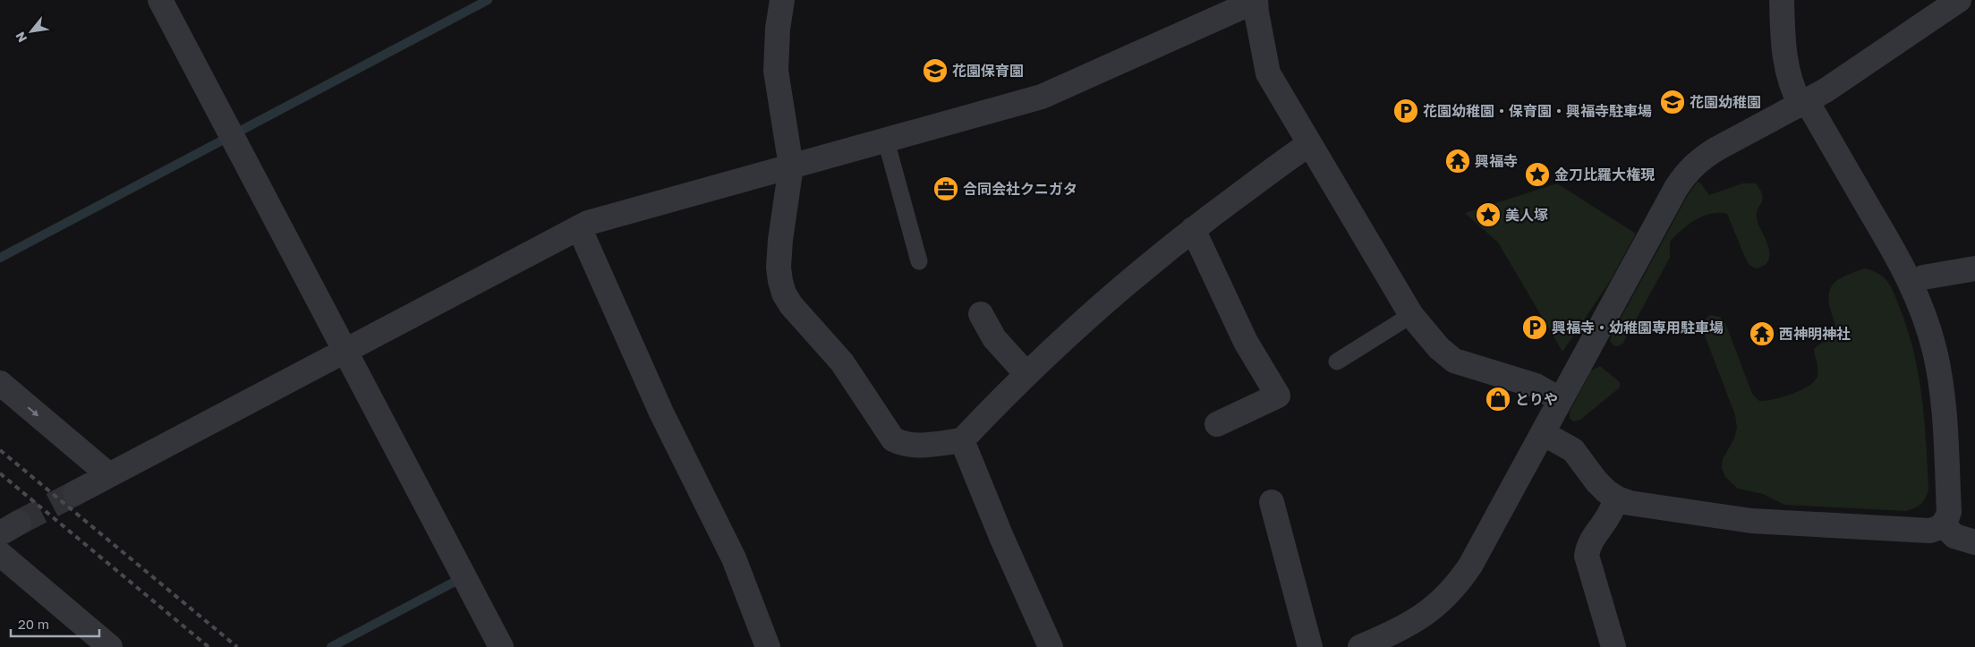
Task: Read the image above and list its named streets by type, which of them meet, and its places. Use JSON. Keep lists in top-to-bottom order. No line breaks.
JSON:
{"places":{"school or university":["花園保育園","花園幼稚園"],"parking":["花園幼稚園・保育園・興福寺駐車場","興福寺・幼稚園専用駐車場"],"temple":["興福寺","西神明神社"],"place":["金刀比羅大権現","美人塚"],"office":["合同会社クニガタ"],"shop":["とりや"]},"scale_bar":"20 m","north":"bottom left"}
